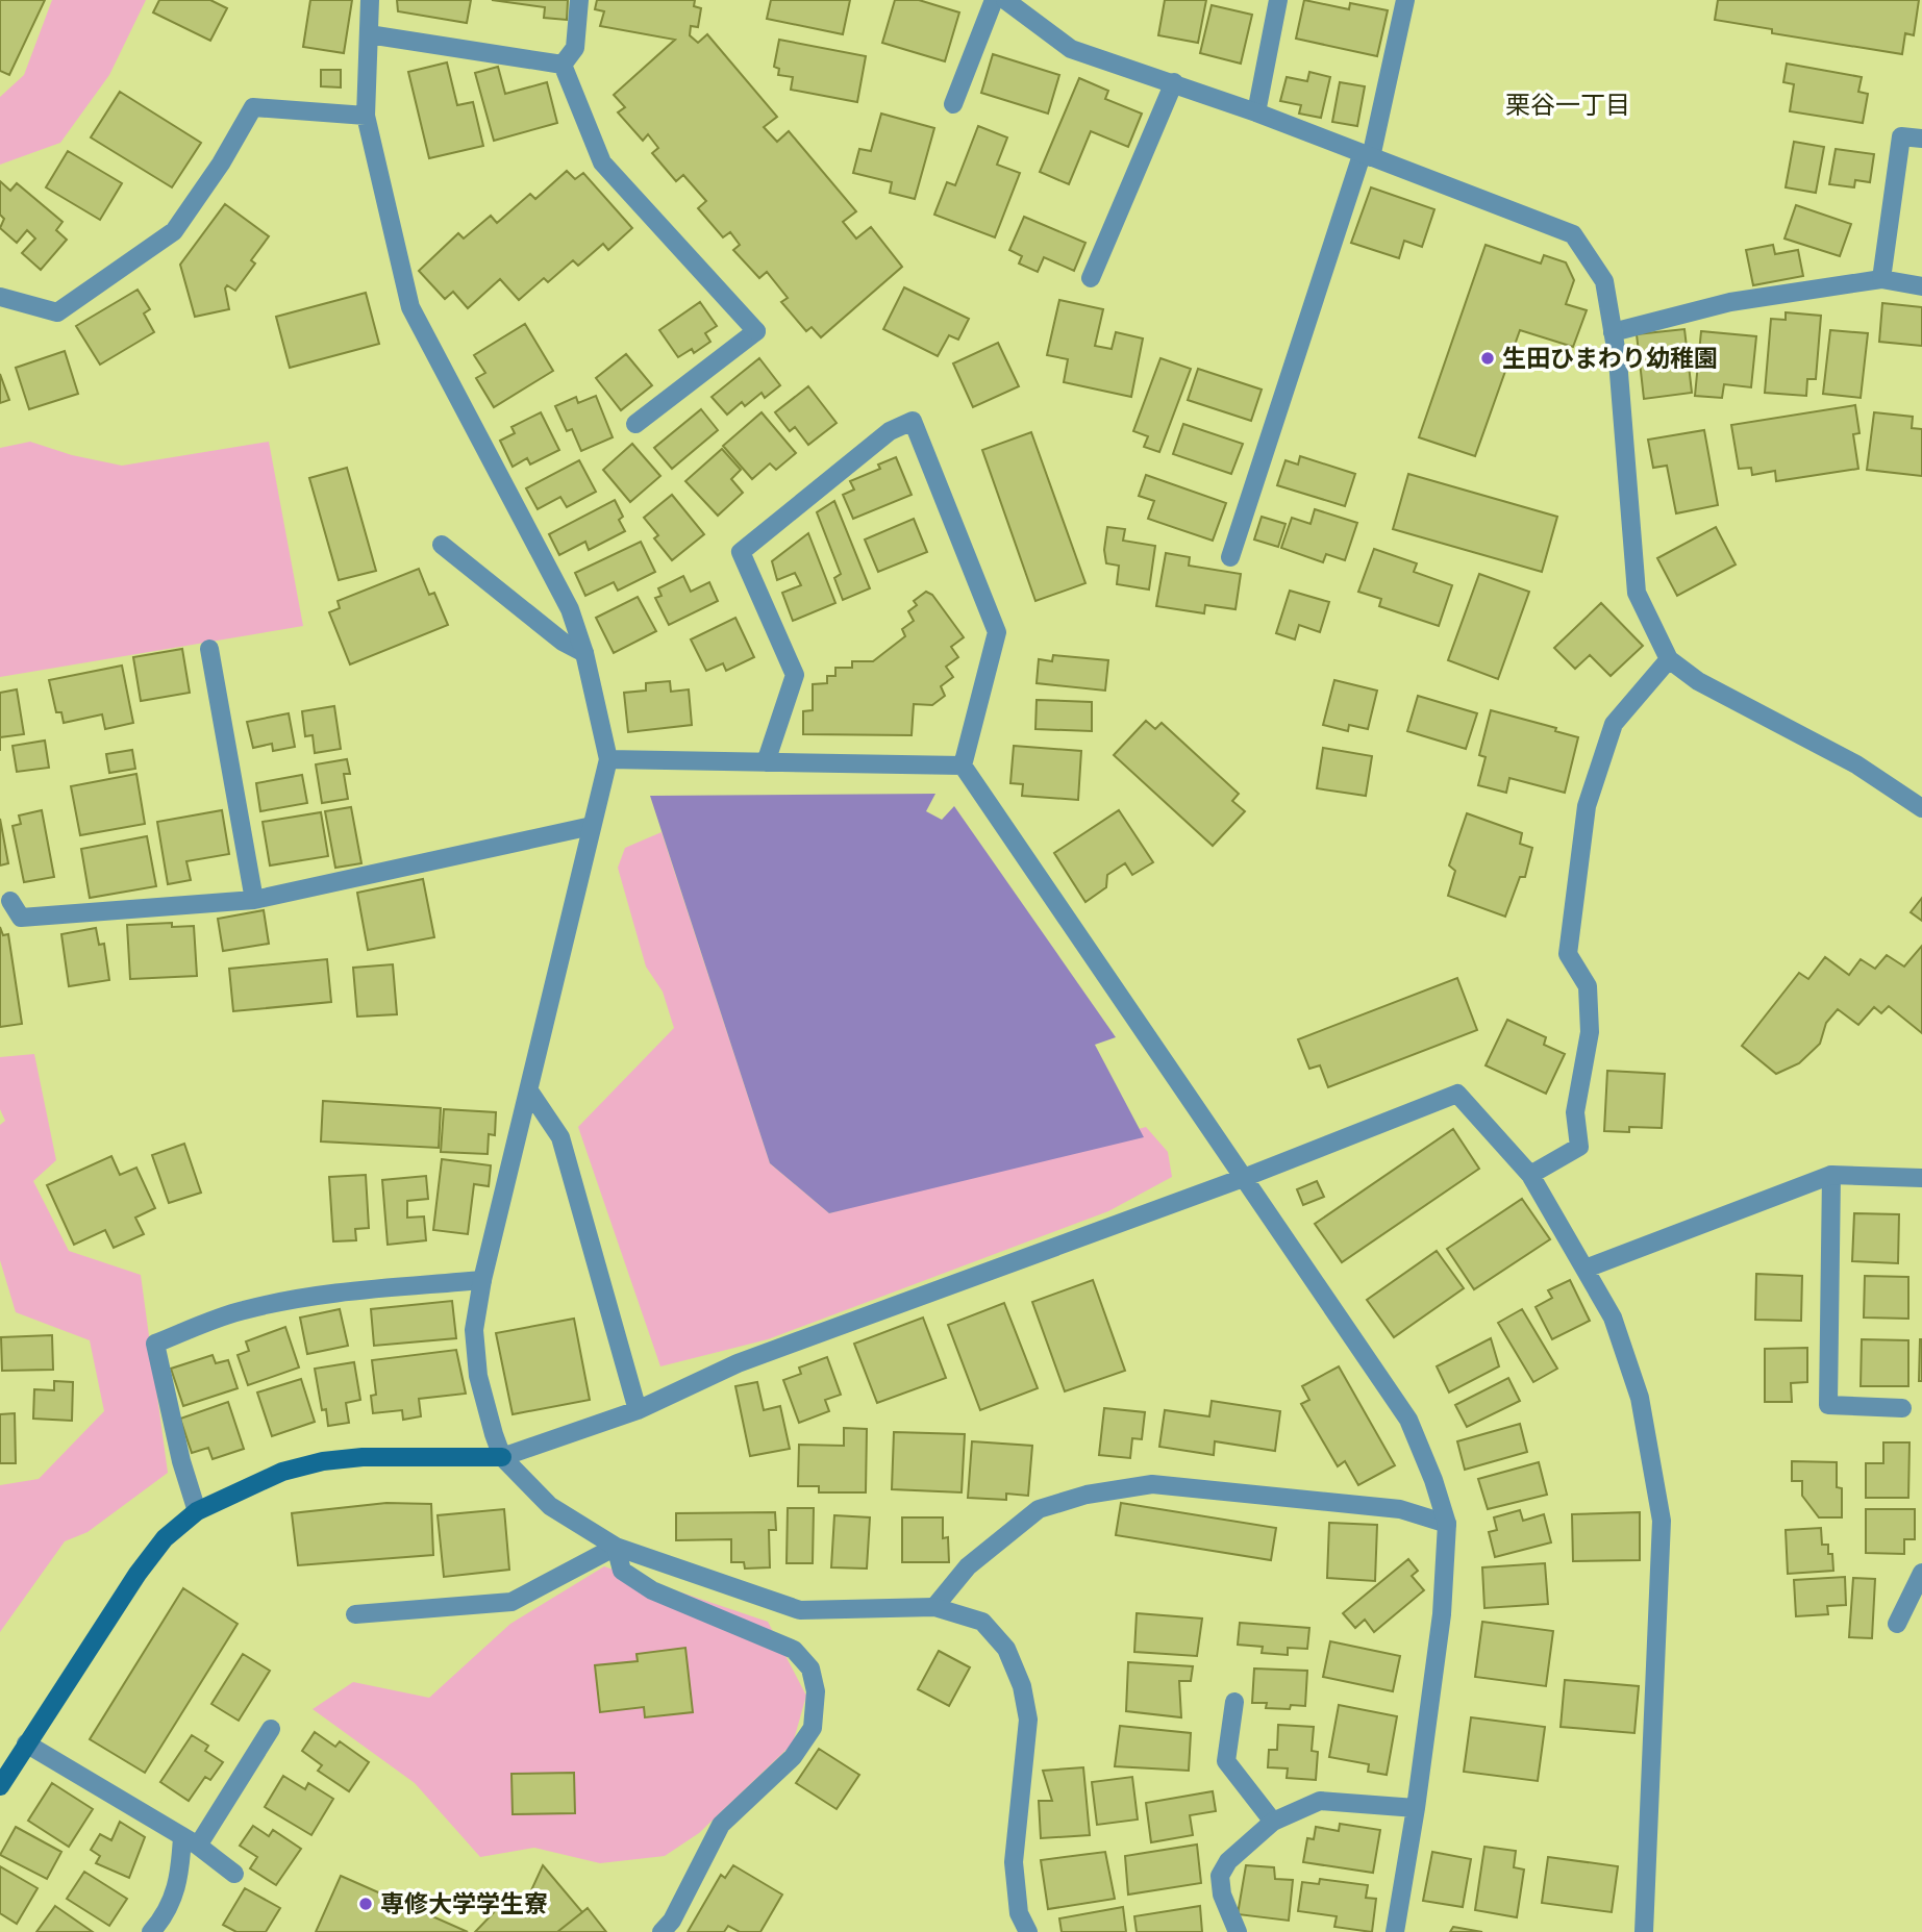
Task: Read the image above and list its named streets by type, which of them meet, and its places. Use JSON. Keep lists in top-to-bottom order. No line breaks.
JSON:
{"districts":["栗谷一丁目"],"places":["生田ひまわり幼稚園","専修大学学生寮"]}
